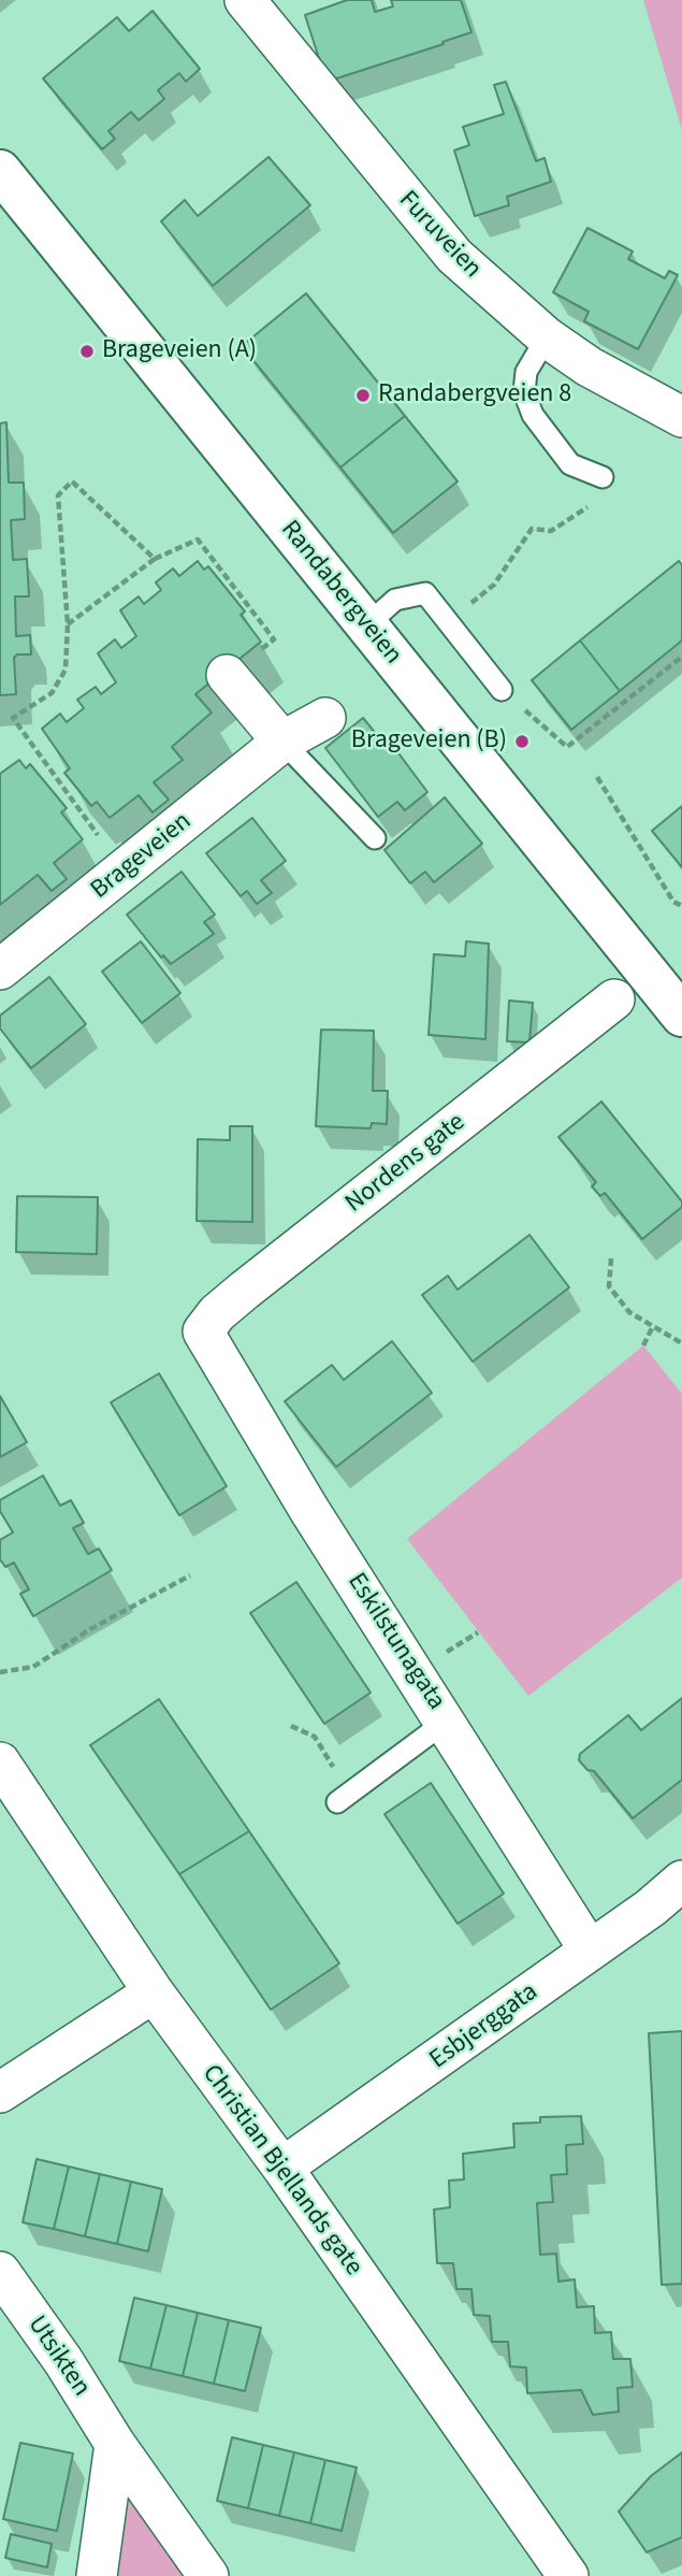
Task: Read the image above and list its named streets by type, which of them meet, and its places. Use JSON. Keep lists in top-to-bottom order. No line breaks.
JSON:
{"streets":{"main road":["Randabergveien"],"street":["Furuveien","Brageveien","Nordens gate","Eskilstunagata","Esbjerggata","Christian Bjellands gate","Utsikten"]},"crossings":[["Nordens gate","Eskilstunagata"],["Eskilstunagata","Esbjerggata"],["Esbjerggata","Christian Bjellands gate"]],"places":["Brageveien (A)","Randabergveien 8","Brageveien (B)"]}
